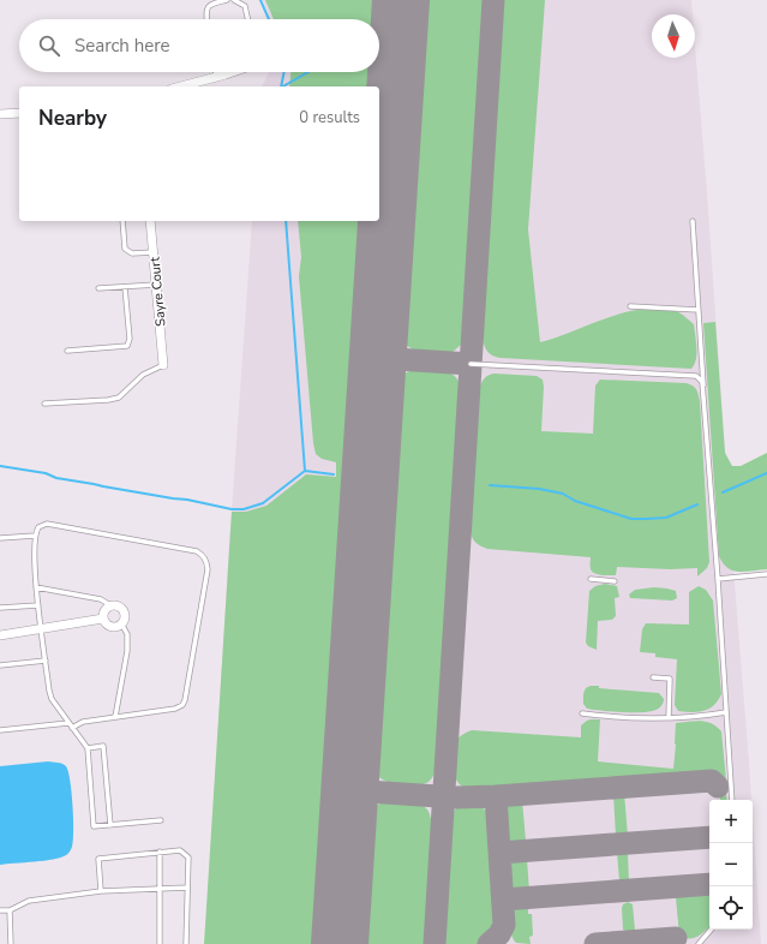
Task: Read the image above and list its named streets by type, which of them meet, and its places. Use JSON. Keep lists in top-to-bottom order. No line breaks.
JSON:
{"streets":{"street":["Sayre Court"]},"north":"bottom","page":{"search":"Search here","heading":["Nearby","0 results"],"map_buttons":["+","−"]}}
